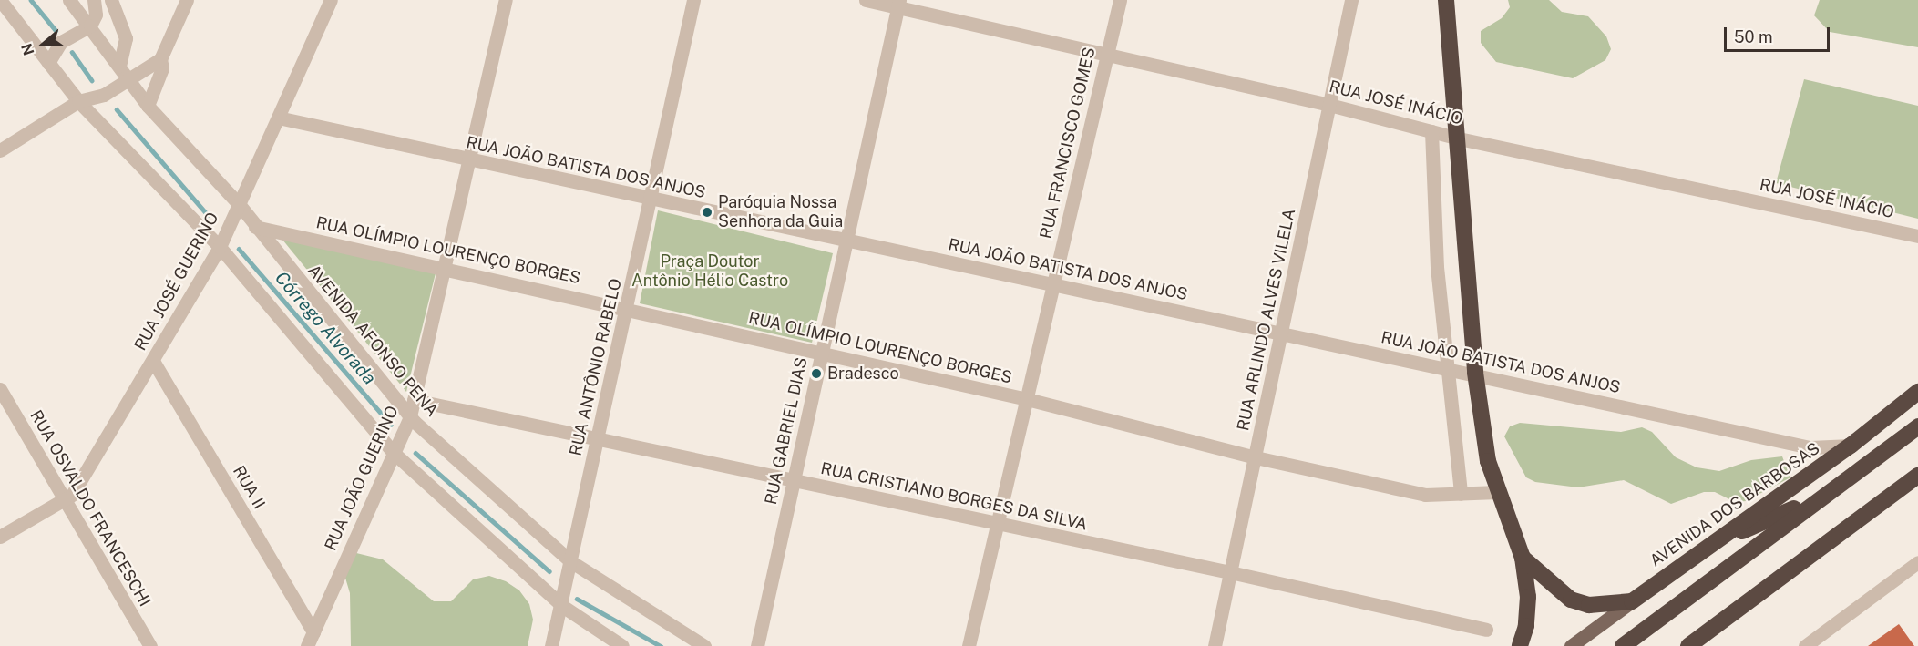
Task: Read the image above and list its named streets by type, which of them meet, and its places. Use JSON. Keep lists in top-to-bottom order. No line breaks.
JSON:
{"streets":{"highway":["AVENIDA DOS BARBOSAS"],"street":["RUA JOSÉ INÁCIO","RUA FRANCISCO GOMES","RUA JOÃO BATISTA DOS ANJOS","RUA OLÍMPIO LOURENÇO BORGES","RUA JOSÉ GUERINO","RUA ARLINDO ALVES VILELA","AVENIDA AFONSO PENA","RUA ANTÔNIO RABELO","RUA GABRIEL DIAS","RUA JOÃO GUERINO","RUA II","RUA CRISTIANO BORGES DA SILVA","RUA OSVALDO FRANCESCHI"]},"crossings":[["RUA JOSÉ INÁCIO","RUA FRANCISCO GOMES"],["RUA JOSÉ INÁCIO","RUA ARLINDO ALVES VILELA"],["RUA JOSÉ INÁCIO","RUA GABRIEL DIAS"],["RUA FRANCISCO GOMES","RUA JOÃO BATISTA DOS ANJOS"],["RUA FRANCISCO GOMES","RUA OLÍMPIO LOURENÇO BORGES"],["RUA FRANCISCO GOMES","RUA CRISTIANO BORGES DA SILVA"],["RUA JOÃO BATISTA DOS ANJOS","RUA JOSÉ GUERINO"],["RUA JOÃO BATISTA DOS ANJOS","RUA ARLINDO ALVES VILELA"],["RUA JOÃO BATISTA DOS ANJOS","RUA ANTÔNIO RABELO"],["RUA JOÃO BATISTA DOS ANJOS","RUA GABRIEL DIAS"],["RUA JOÃO BATISTA DOS ANJOS","RUA JOÃO GUERINO"],["RUA JOÃO BATISTA DOS ANJOS","AVENIDA DOS BARBOSAS"],["RUA OLÍMPIO LOURENÇO BORGES","RUA ARLINDO ALVES VILELA"],["RUA OLÍMPIO LOURENÇO BORGES","AVENIDA AFONSO PENA"],["RUA OLÍMPIO LOURENÇO BORGES","RUA ANTÔNIO RABELO"],["RUA OLÍMPIO LOURENÇO BORGES","RUA GABRIEL DIAS"],["RUA OLÍMPIO LOURENÇO BORGES","RUA JOÃO GUERINO"],["RUA JOSÉ GUERINO","AVENIDA AFONSO PENA"],["RUA JOSÉ GUERINO","RUA II"],["RUA JOSÉ GUERINO","RUA OSVALDO FRANCESCHI"],["RUA ARLINDO ALVES VILELA","RUA CRISTIANO BORGES DA SILVA"],["AVENIDA AFONSO PENA","RUA ANTÔNIO RABELO"],["AVENIDA AFONSO PENA","RUA JOÃO GUERINO"],["RUA ANTÔNIO RABELO","RUA CRISTIANO BORGES DA SILVA"],["RUA GABRIEL DIAS","RUA CRISTIANO BORGES DA SILVA"],["RUA JOÃO GUERINO","RUA II"],["RUA JOÃO GUERINO","RUA CRISTIANO BORGES DA SILVA"]],"water":["Córrego Alvorada"],"parks":["Praça Doutor Antônio Hélio Castro"],"places":["Paróquia Nossa Senhora da Guia","Bradesco"],"scale_bar":"50 m","north":"left"}
